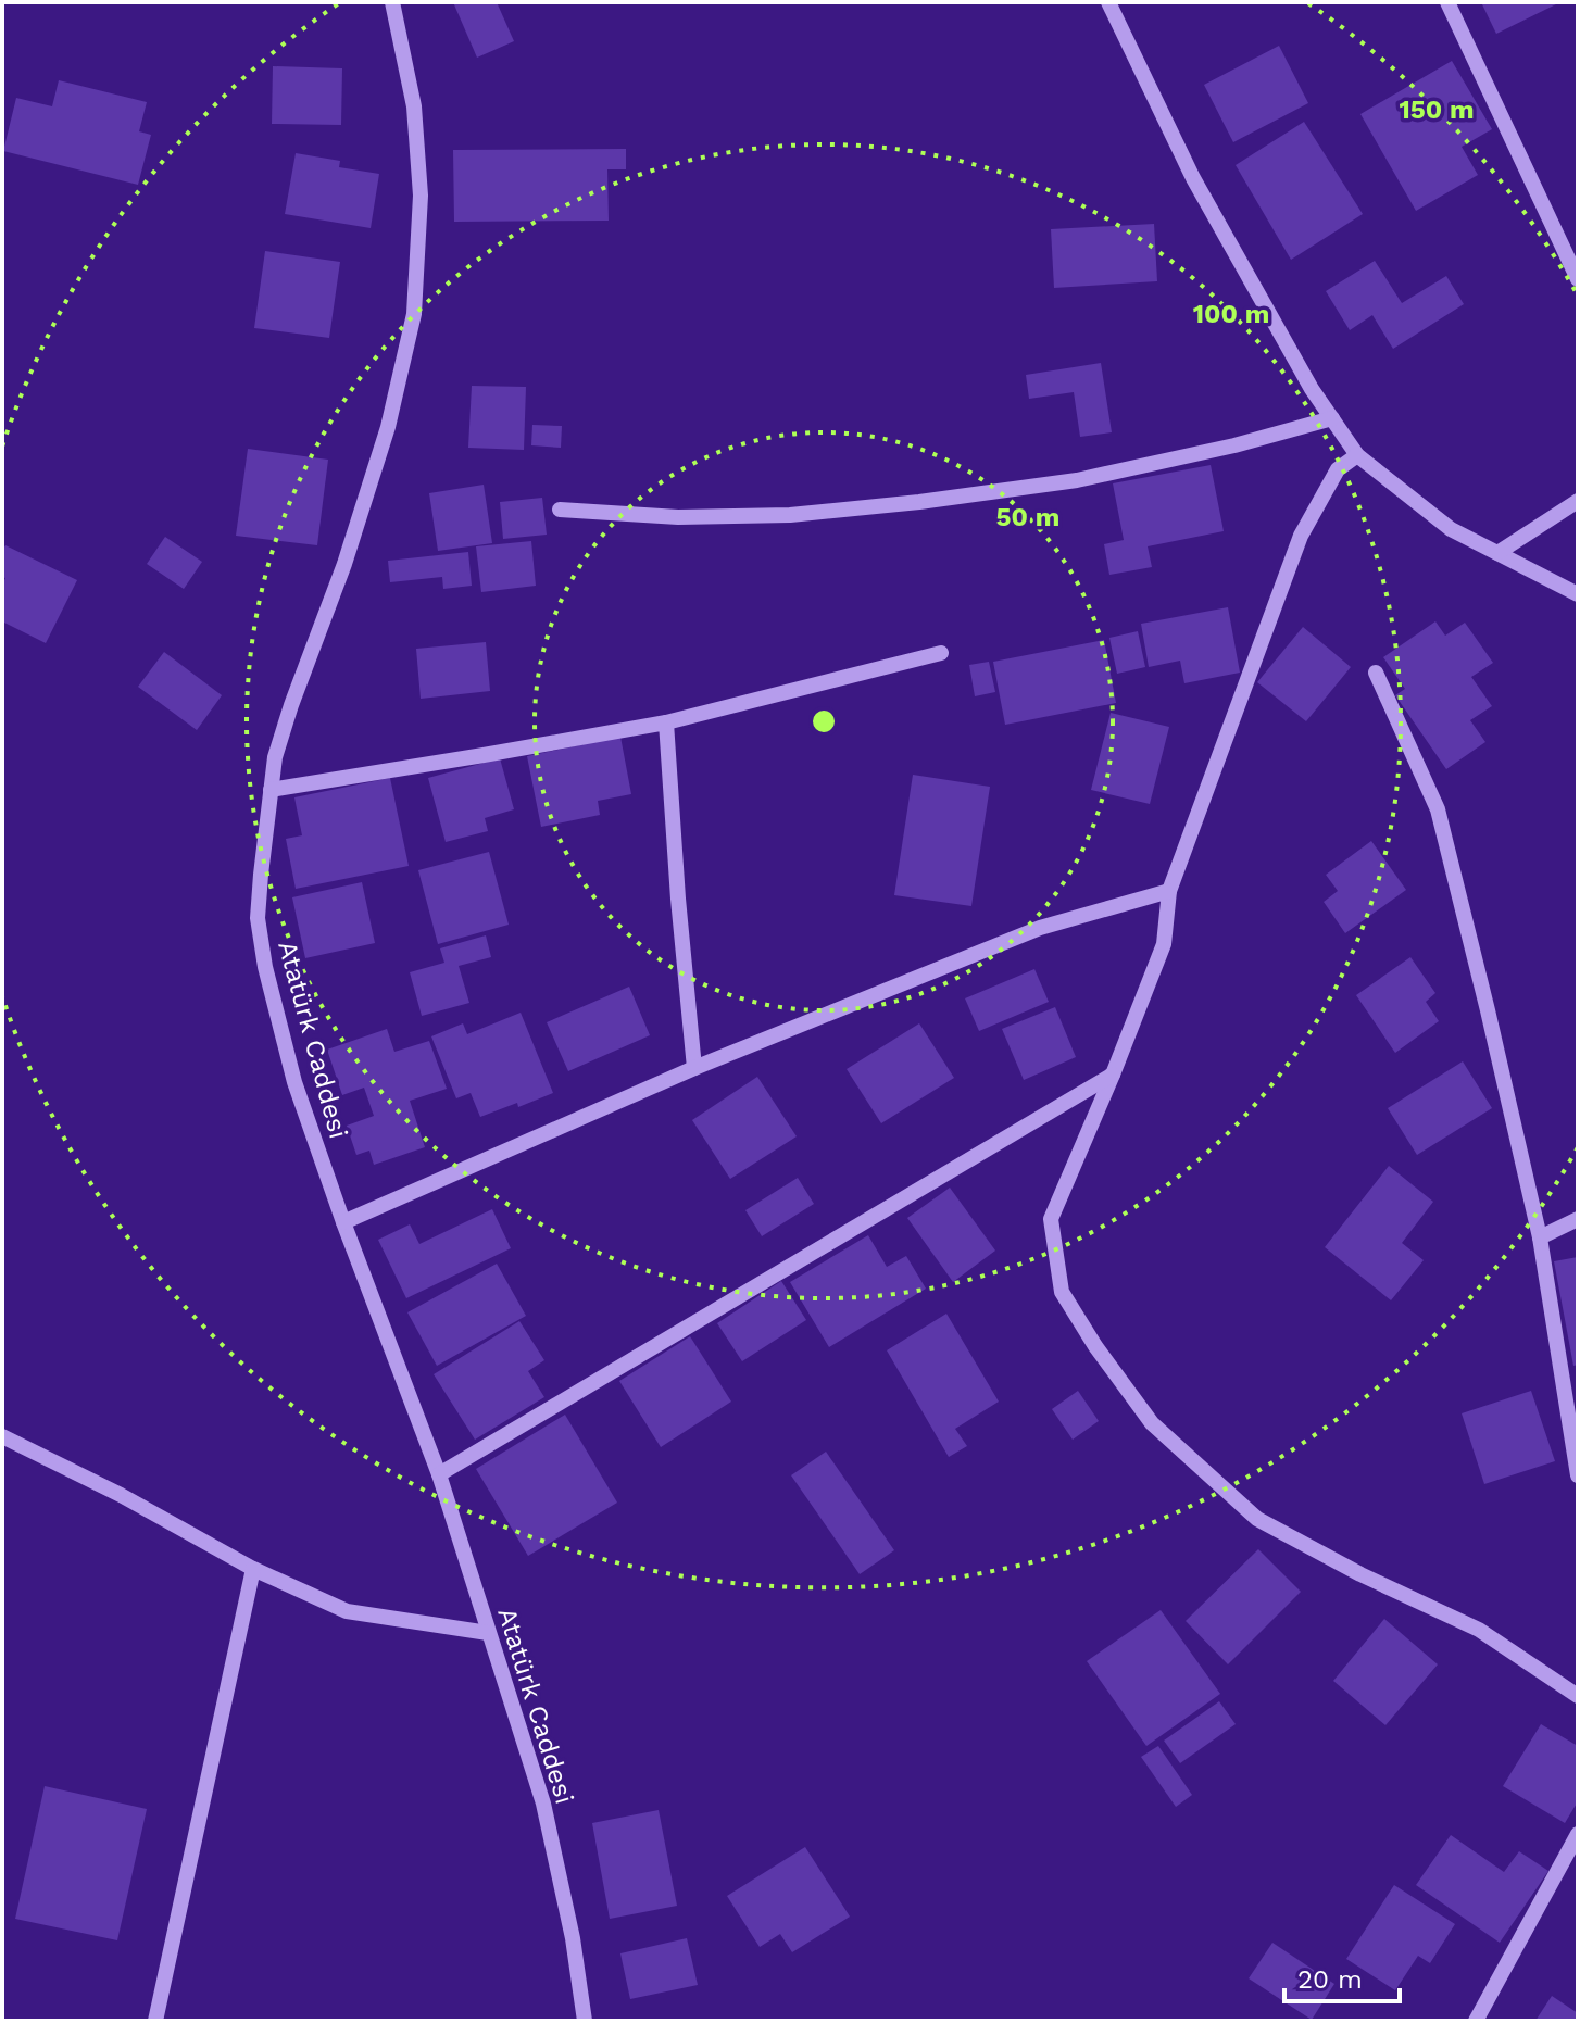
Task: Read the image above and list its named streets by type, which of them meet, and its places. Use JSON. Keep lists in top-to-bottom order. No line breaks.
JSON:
{"streets":{"street":["Atatürk Caddesi"]},"scale_bar":"20 m","rings":["150 m","100 m","50 m"]}
